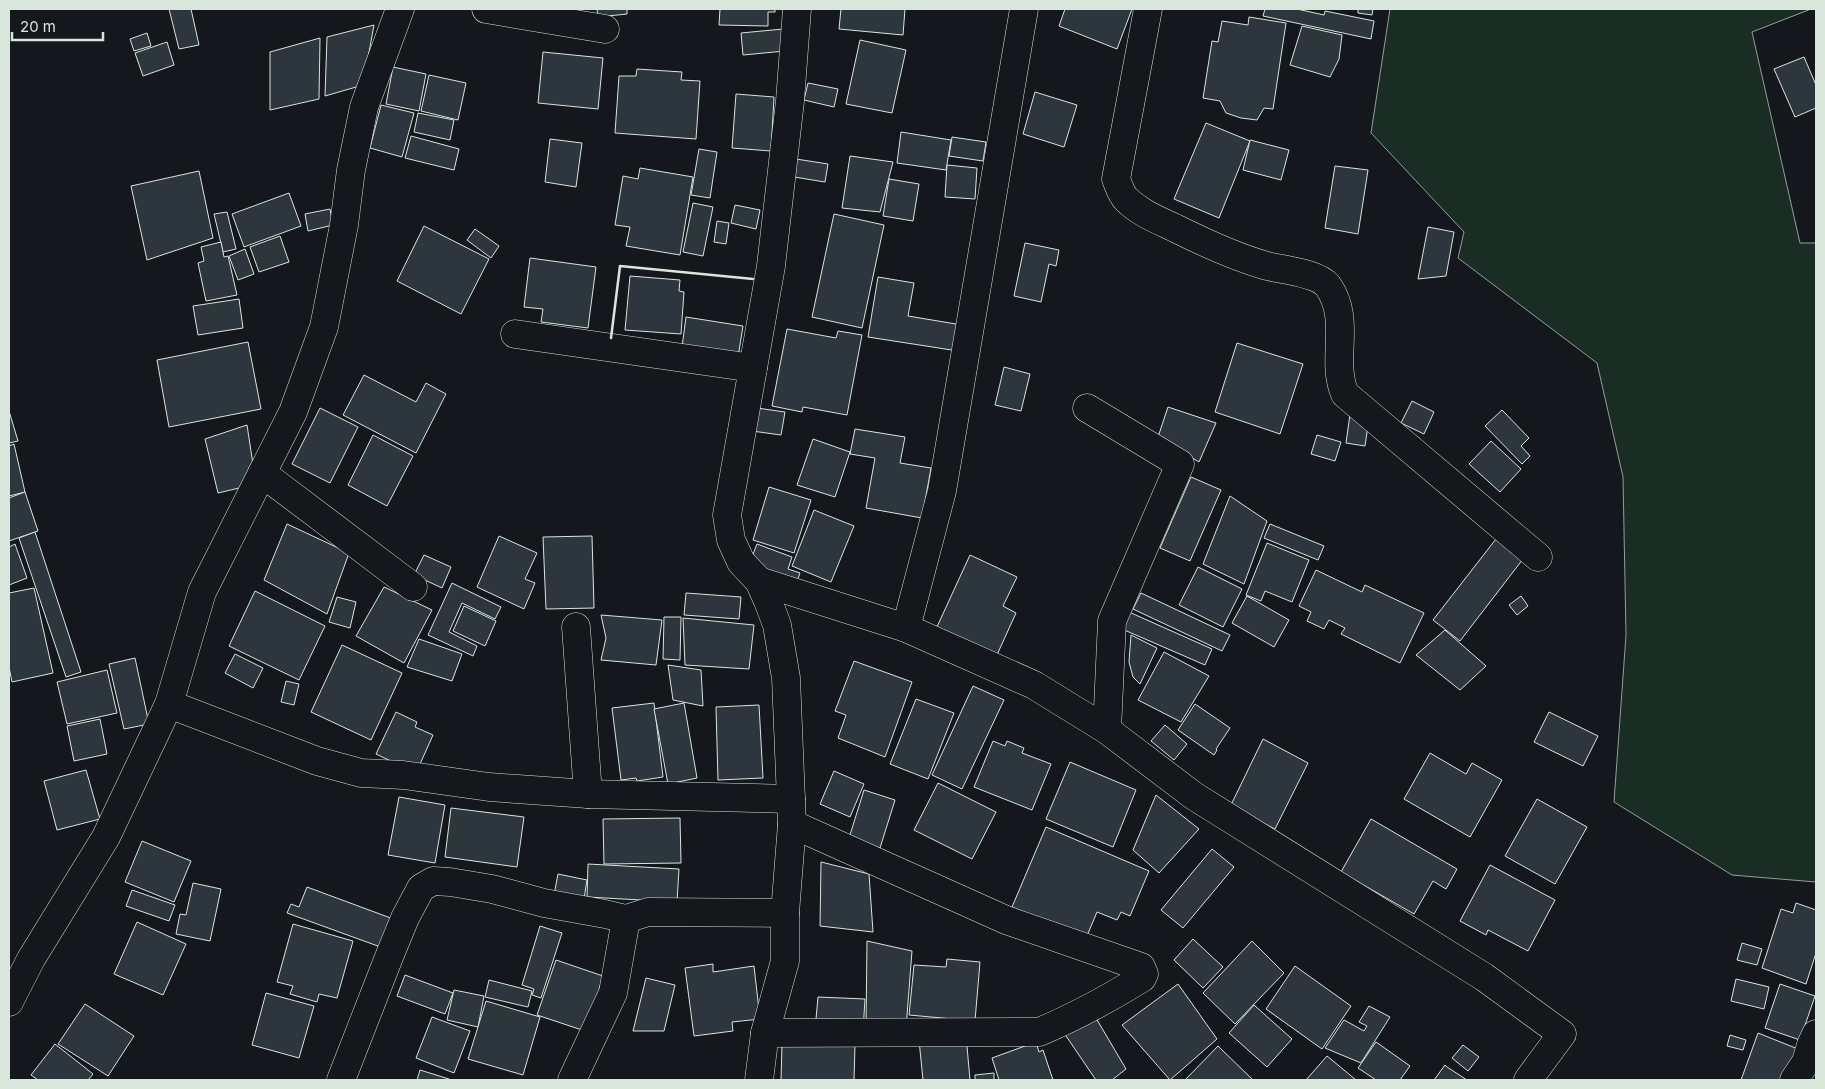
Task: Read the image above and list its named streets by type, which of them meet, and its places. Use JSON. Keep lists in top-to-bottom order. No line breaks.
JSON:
{"scale_bar":"20 m"}
